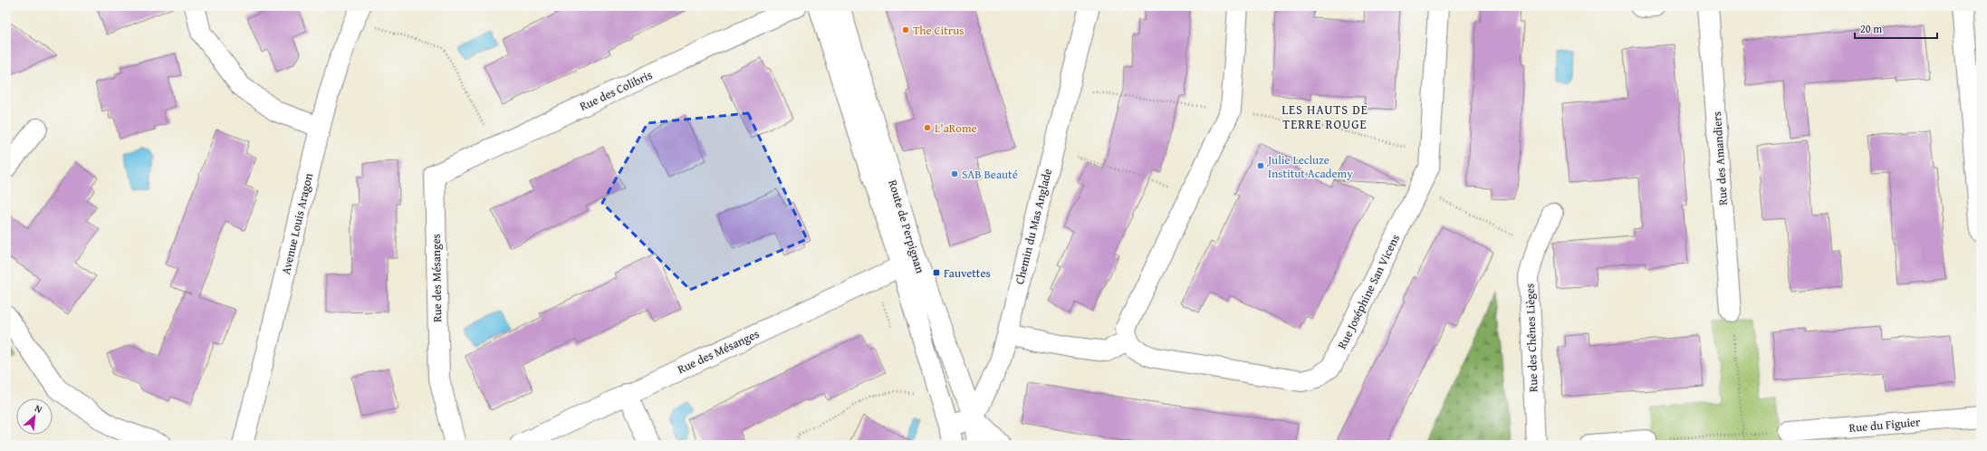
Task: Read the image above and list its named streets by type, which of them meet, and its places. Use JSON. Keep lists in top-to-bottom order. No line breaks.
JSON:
{"streets":{"street":["Rue des Colibris","Rue des Amandiers","Avenue Louis Aragon","Route de Perpignan","Chemin du Mas Anglade","Rue des Mésanges","Rue Joséphine San Vicens","Rue des Chênes Lièges","Rue du Figuier"]},"crossings":[["Rue des Colibris","Rue des Mésanges"],["Route de Perpignan","Chemin du Mas Anglade"],["Route de Perpignan","Rue des Mésanges"]],"districts":["LES HAUTS DE TERRE ROUGE"],"places":{"other":["The Citrus","L'aRome","Julie Lecluze Institut Academy","SAB Beauté"],"transit":["Fauvettes"]},"scale_bar":"20 m","north":"top right"}
